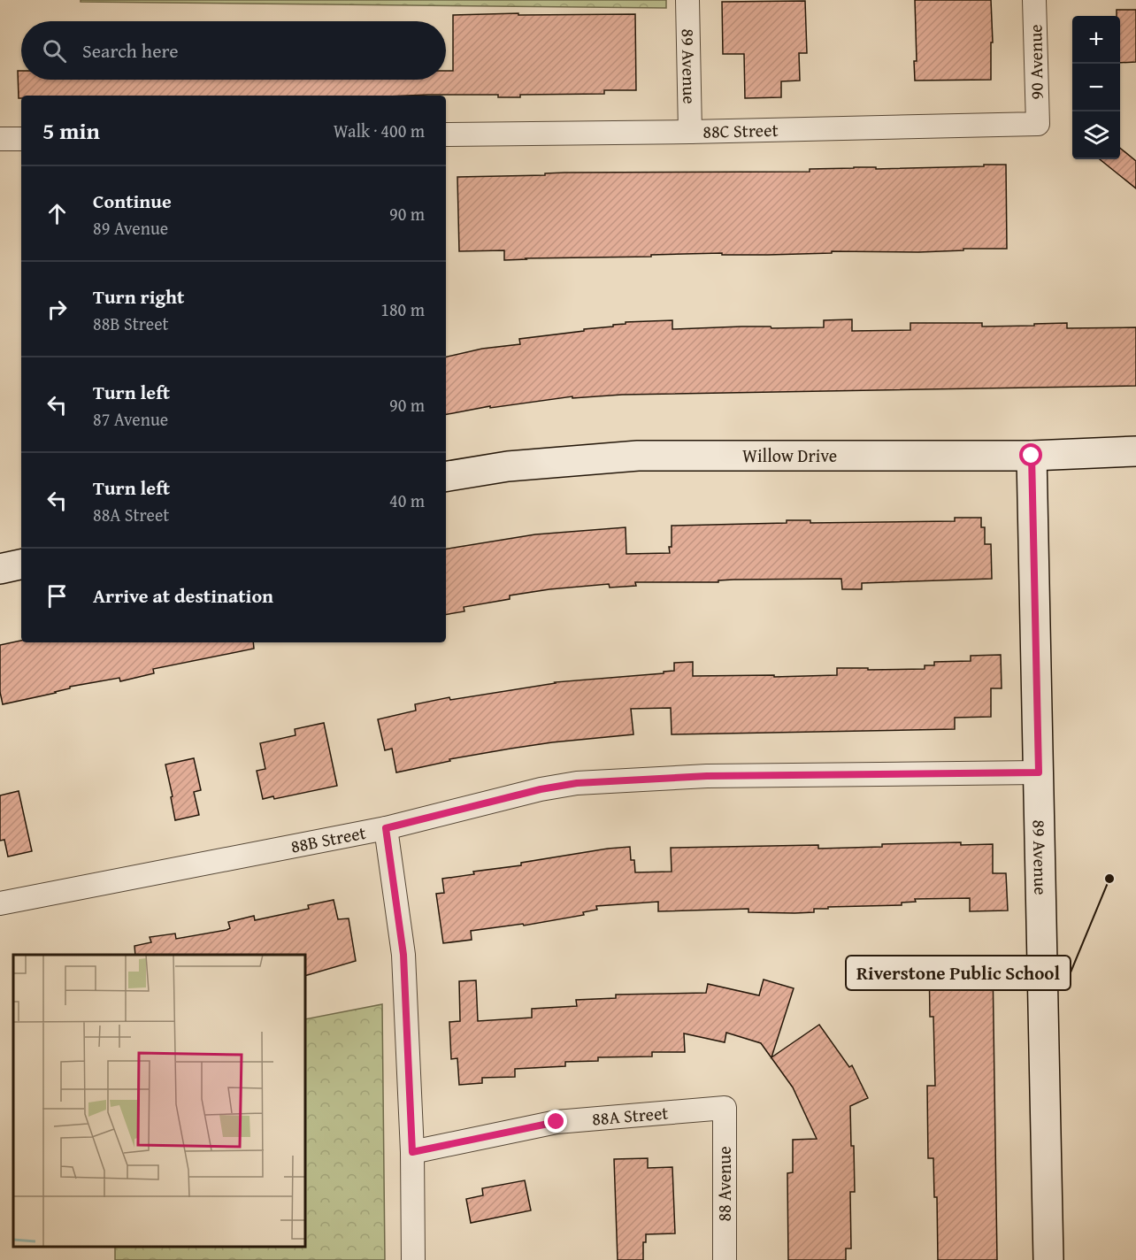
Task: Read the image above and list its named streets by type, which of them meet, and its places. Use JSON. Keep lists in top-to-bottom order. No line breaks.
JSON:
{"streets":{"street":["90 Avenue","89 Avenue","88C Street","Willow Drive","88B Street","88A Street","88 Avenue"]},"crossings":[["90 Avenue","88C Street"],["89 Avenue","88C Street"],["89 Avenue","Willow Drive"],["89 Avenue","88B Street"],["88A Street","88 Avenue"]],"places":["Riverstone Public School"],"page":{"map_buttons":["+","−"],"search":"Search here","heading":["5 min","Walk · 400 m"],"list":[["Continue","89 Avenue","90 m"],["Turn right","88B Street","180 m"],["Turn left","87 Avenue","90 m"],["Turn left","88A Street","40 m"],"Arrive at destination"]}}
